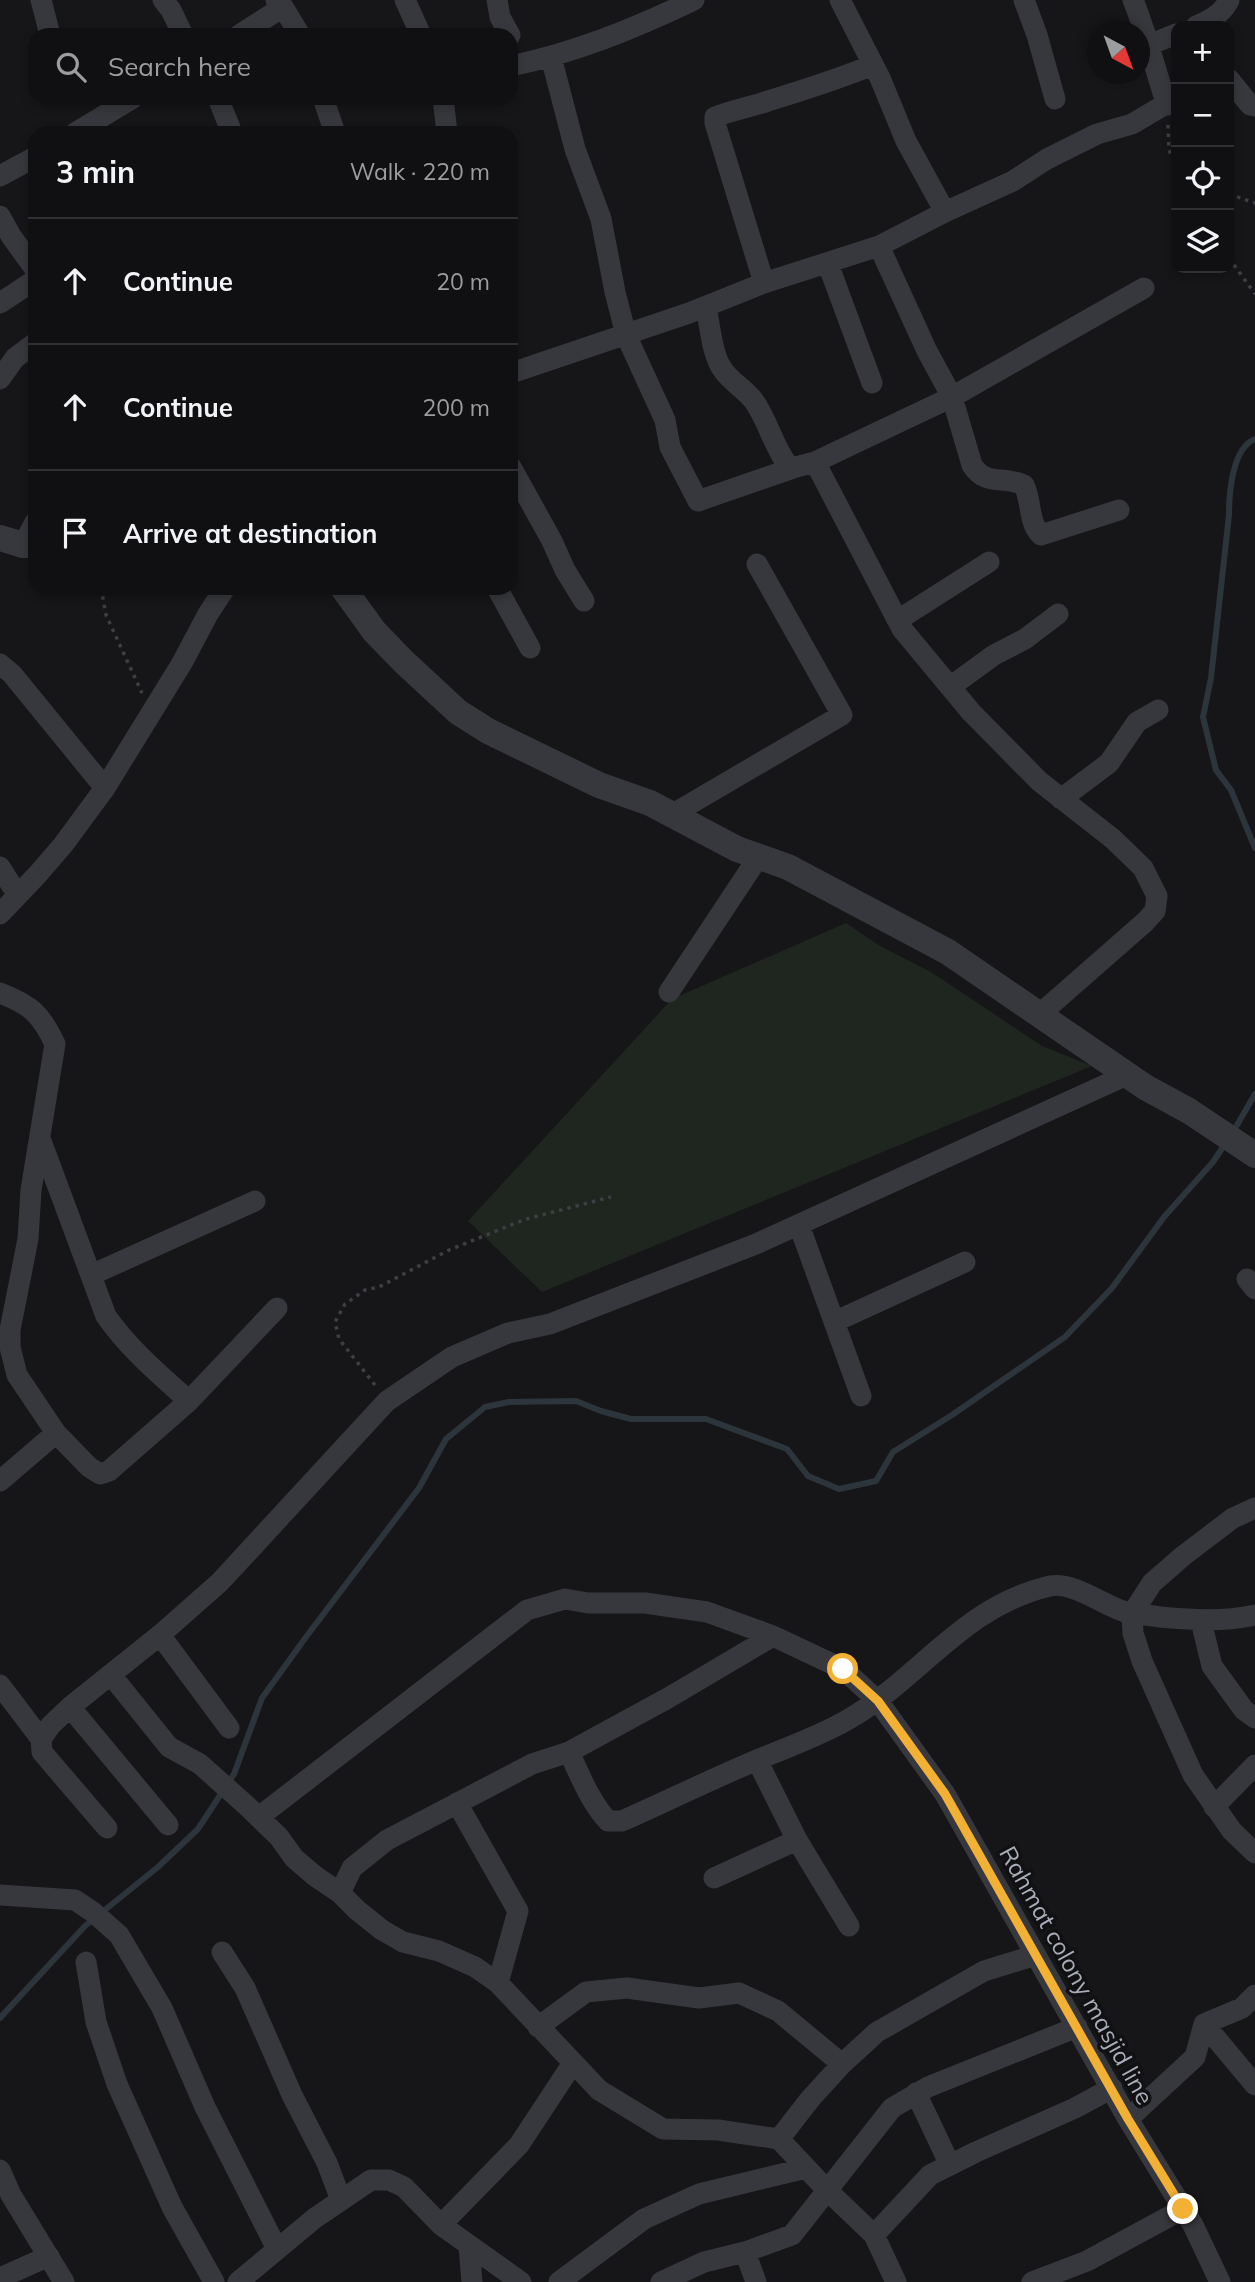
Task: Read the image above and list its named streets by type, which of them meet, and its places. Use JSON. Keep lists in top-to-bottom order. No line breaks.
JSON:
{"streets":{"street":["Rahmat colony masjid line"]},"north":"bottom right","page":{"map_buttons":["+","−"],"search":"Search here","heading":["3 min","Walk · 220 m"],"list":[["Continue","20 m"],["Continue","200 m"],"Arrive at destination"]}}
